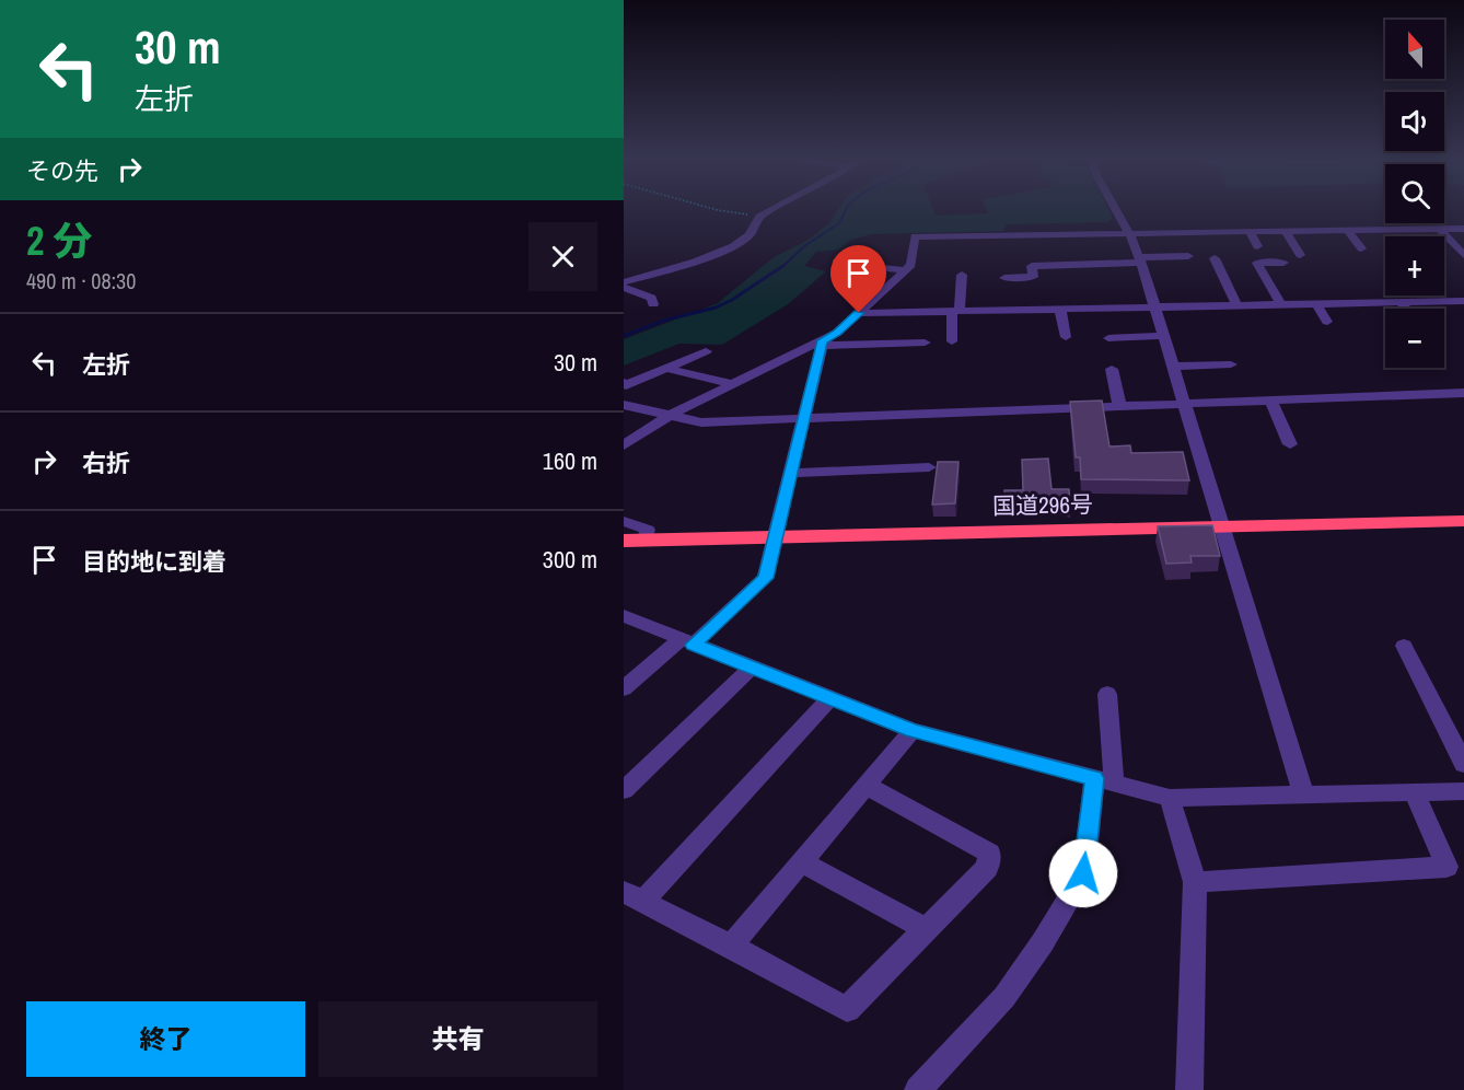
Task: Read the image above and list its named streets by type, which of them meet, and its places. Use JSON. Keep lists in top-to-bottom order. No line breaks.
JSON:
{"streets":{"highway":["国道296号"]},"north":"top","page":{"turn":["30 m","左折"],"map_buttons":["+","−"],"then":"その先","heading":["2 分","490 m · 08:30"],"list":[{"name":"左折","value":"30 m"},{"name":"右折","value":"160 m"},{"name":"目的地に到着","value":"300 m"}],"buttons":["終了","共有"]}}
